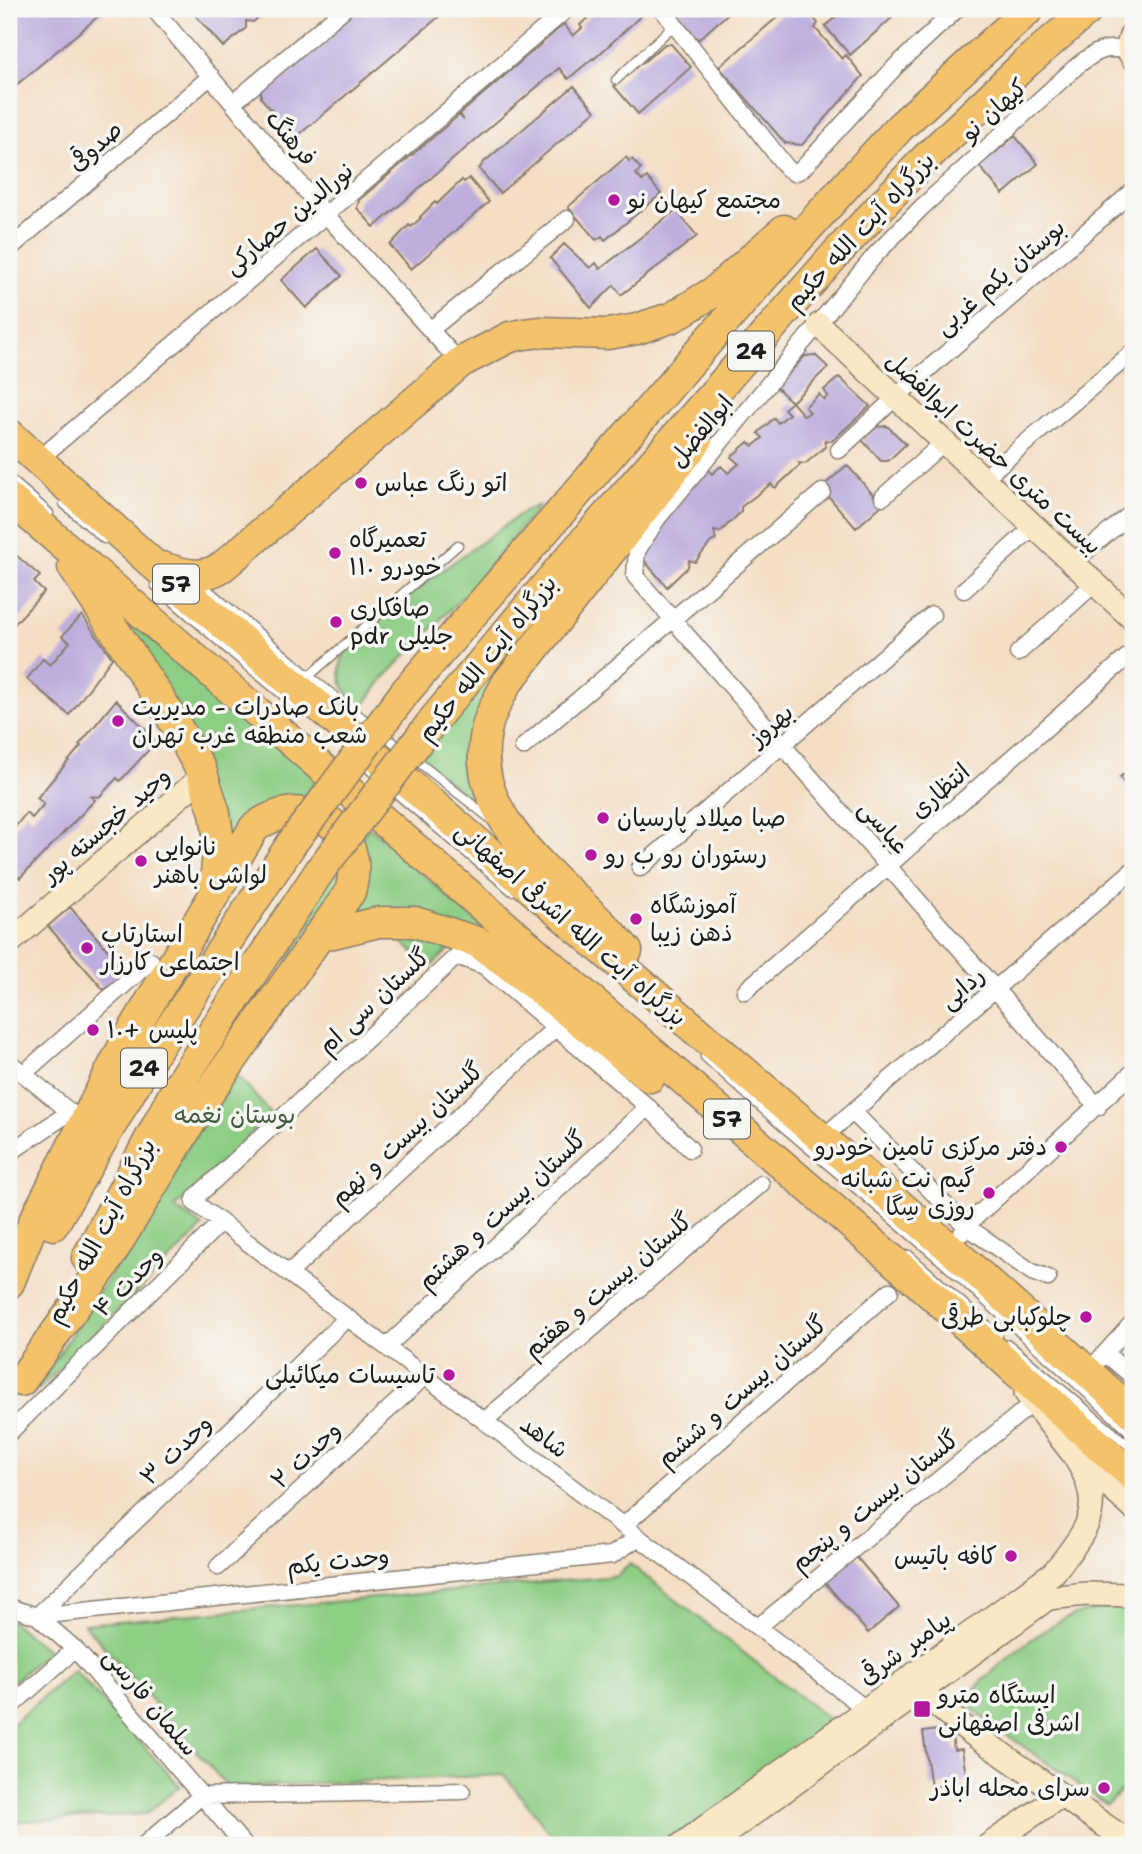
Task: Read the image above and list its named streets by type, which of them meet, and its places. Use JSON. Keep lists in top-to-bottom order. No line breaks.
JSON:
{"streets":{"highway":["بزرگراه آیت الله حکیم","24","57","بزرگراه آیت الله اشرفی اصفهانی"],"street":["کیهان نو","فرهنگ","صدوقی","نورالدین حصارکی","بوستان یکم غربی","ابوالفضل","بیست متری حضرت ابوالفضل","بهروز","انتظاری","وحید خجسته پور","عباسی","ردایی","گلستان سی ام","گلستان بیست و نهم","گلستان بیست و هشتم","وحدت ۴","گلستان بیست و هفتم","گلستان بیست و ششم","شاهد","وحدت ۳","وحدت ۲","گلستان بیست و پنجم","وحدت یکم","پیامبر شرقی","سلمان فارسی"]},"crossings":[["کیهان نو","ابوالفضل"],["کیهان نو","بیست متری حضرت ابوالفضل"],["فرهنگ","صدوقی"],["فرهنگ","نورالدین حصارکی"],["نورالدین حصارکی","بزرگراه آیت الله اشرفی اصفهانی"],["بوستان یکم غربی","بیست متری حضرت ابوالفضل"],["ابوالفضل","بیست متری حضرت ابوالفضل"],["ابوالفضل","عباسی"],["بهروز","عباسی"],["انتظاری","عباسی"],["عباسی","ردایی"],["بزرگراه آیت الله اشرفی اصفهانی","ردایی"],["گلستان سی ام","گلستان بیست و نهم"],["گلستان سی ام","گلستان بیست و هشتم"],["گلستان سی ام","شاهد"],["گلستان بیست و نهم","شاهد"],["گلستان بیست و هشتم","شاهد"],["وحدت ۴","شاهد"],["گلستان بیست و هفتم","شاهد"],["گلستان بیست و ششم","شاهد"],["شاهد","وحدت ۳"],["شاهد","وحدت ۲"],["شاهد","گلستان بیست و پنجم"],["شاهد","وحدت یکم"],["شاهد","پیامبر شرقی"],["وحدت ۳","وحدت یکم"],["وحدت ۳","سلمان فارسی"],["وحدت یکم","سلمان فارسی"]],"parks":["بوستان نغمه"],"places":{"other":["مجتمع کیهان نو","اتو رنگ عباس","تعمیرگاه خودرو ۱۱۰","صافکاری pdr جلیلی","بانک صادرات - مدیریت شعب منطقه غرب تهران","صبا میلاد پارسیان","رستوران رو ب رو","نانوایی لواشی باهنر","آموزشگاه ذهن زیبا","استارتاپ اجتماعی کارزار","پلیس +۱۰","دفتر مرکزی تامین خودرو","گیم نت شبانه روزی سِگا","چلوکبابی طرقی","تاسیسات میکائیلی","کافه باتیس","سرای محله اباذر"],"transit":["ایستگاه مترو اشرفی اصفهانی"]}}
